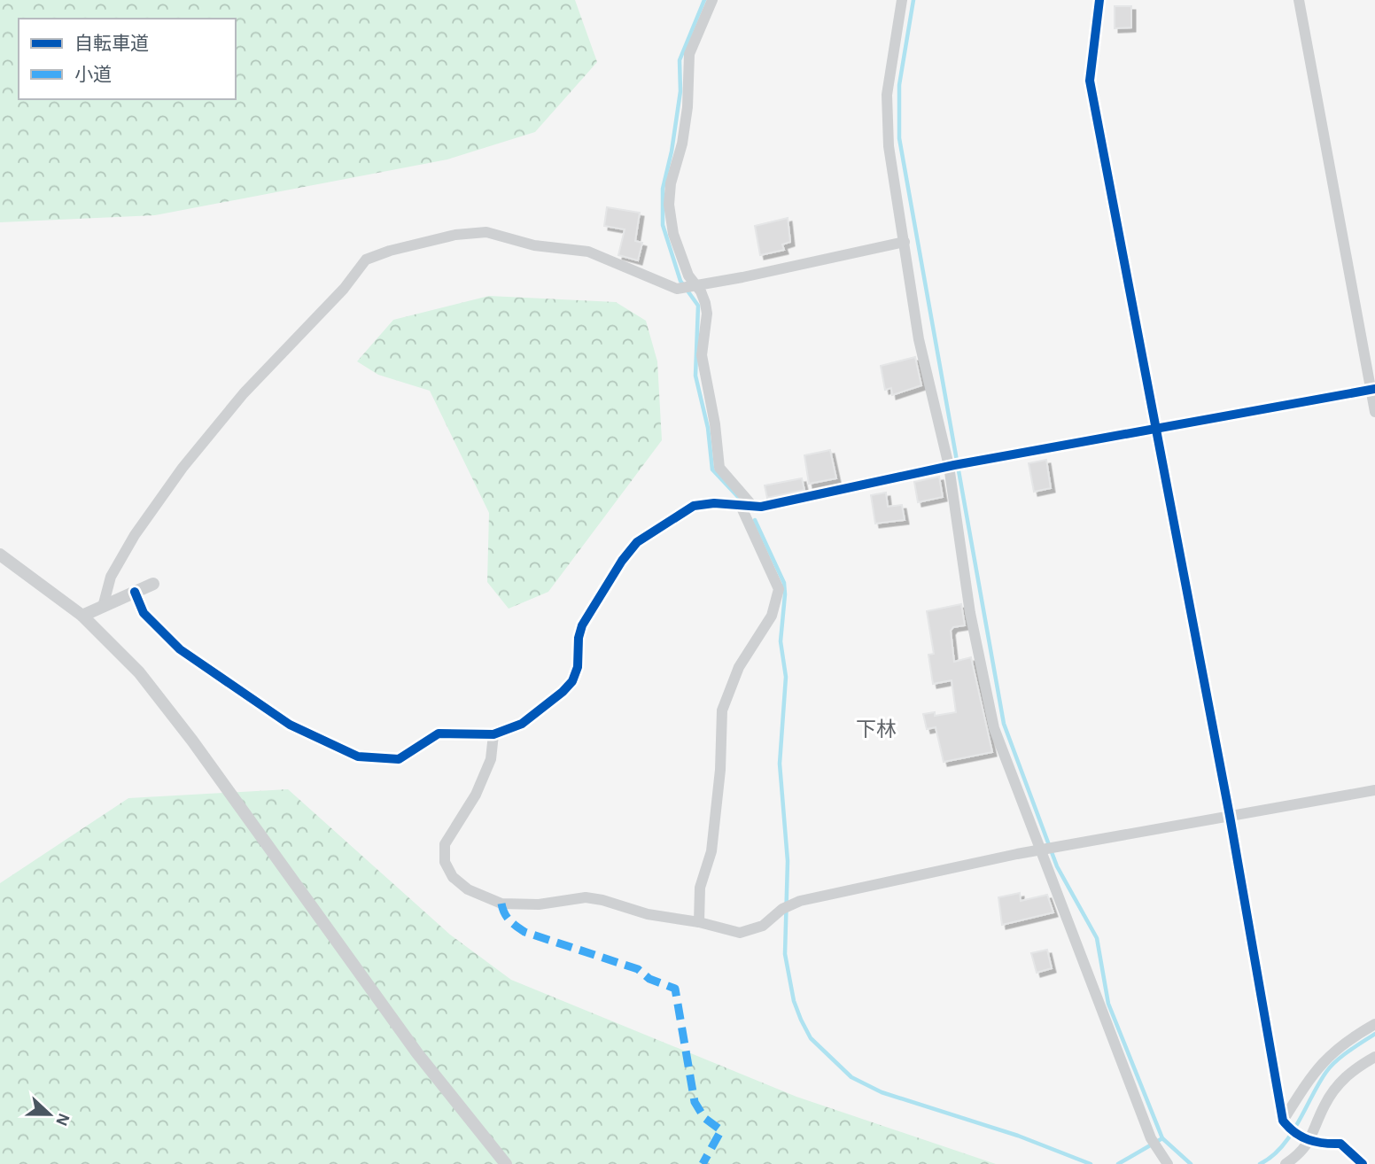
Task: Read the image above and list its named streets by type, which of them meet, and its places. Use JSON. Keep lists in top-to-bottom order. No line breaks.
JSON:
{"districts":["下林"],"legend":["自転車道","小道"],"north":"right"}
